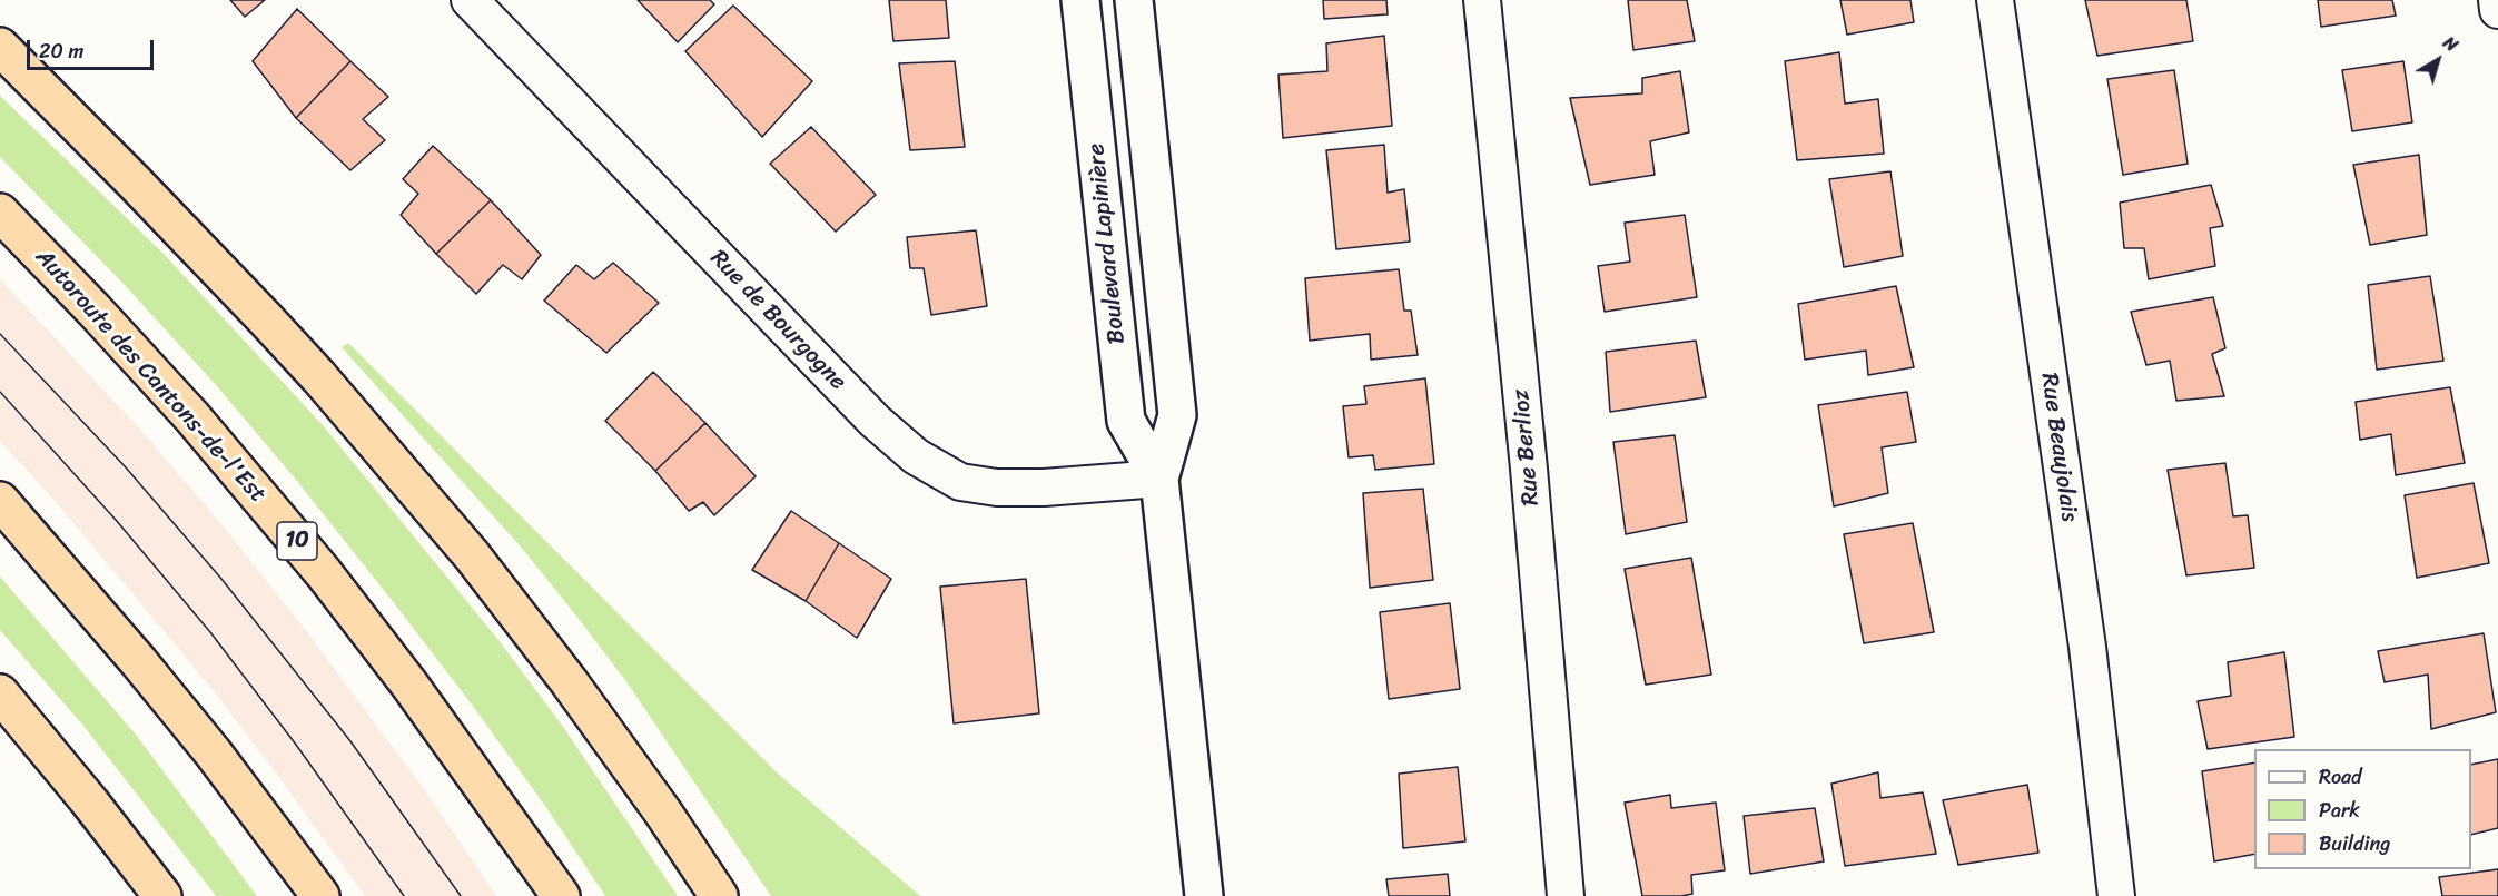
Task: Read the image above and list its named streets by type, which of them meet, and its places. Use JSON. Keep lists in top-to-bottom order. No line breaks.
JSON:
{"streets":{"highway":["Autoroute des Cantons-de-l'Est","10"],"main road":["Boulevard Lapinière"],"street":["Rue de Bourgogne","Rue Berlioz","Rue Beaujolais"]},"crossings":[["Boulevard Lapinière","Rue de Bourgogne"]],"legend":["Road","Park","Building"],"scale_bar":"20 m","north":"top right"}
